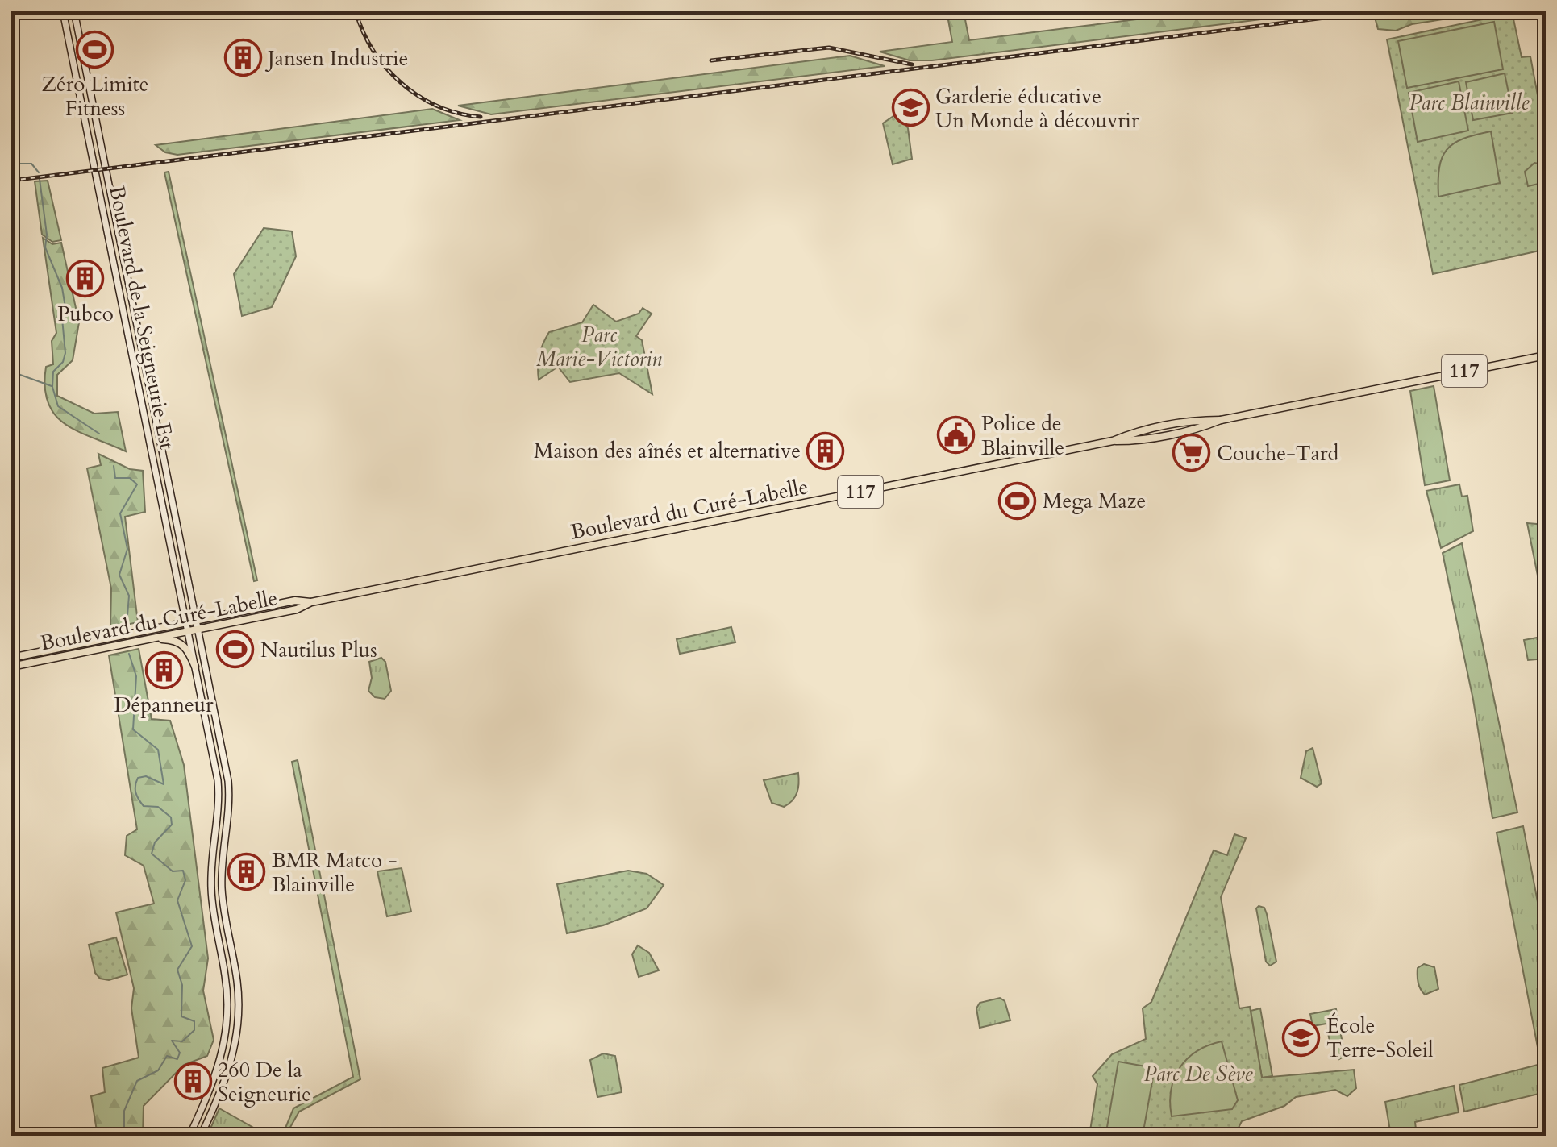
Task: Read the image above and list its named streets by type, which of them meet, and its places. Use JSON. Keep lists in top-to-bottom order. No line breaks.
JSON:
{"streets":{"main road":["Boulevard de la Seigneurie Est","117","Boulevard du Curé-Labelle"]},"crossings":[["Boulevard de la Seigneurie Est","Boulevard du Curé-Labelle"]],"parks":["Parc Blainville","Parc Marie-Victorin","Parc De Sève"],"places":{"sports":["Zéro Limite Fitness","Mega Maze","Nautilus Plus"],"building":["Jansen Industrie","Pubco","Maison des aînés et alternative","Dépanneur","BMR Matco - Blainville","260 De la Seigneurie"],"school or university":["Garderie éducative Un Monde à découvrir","École Terre-Soleil"],"public building":["Police de Blainville"],"supermarket":["Couche-Tard"]}}
